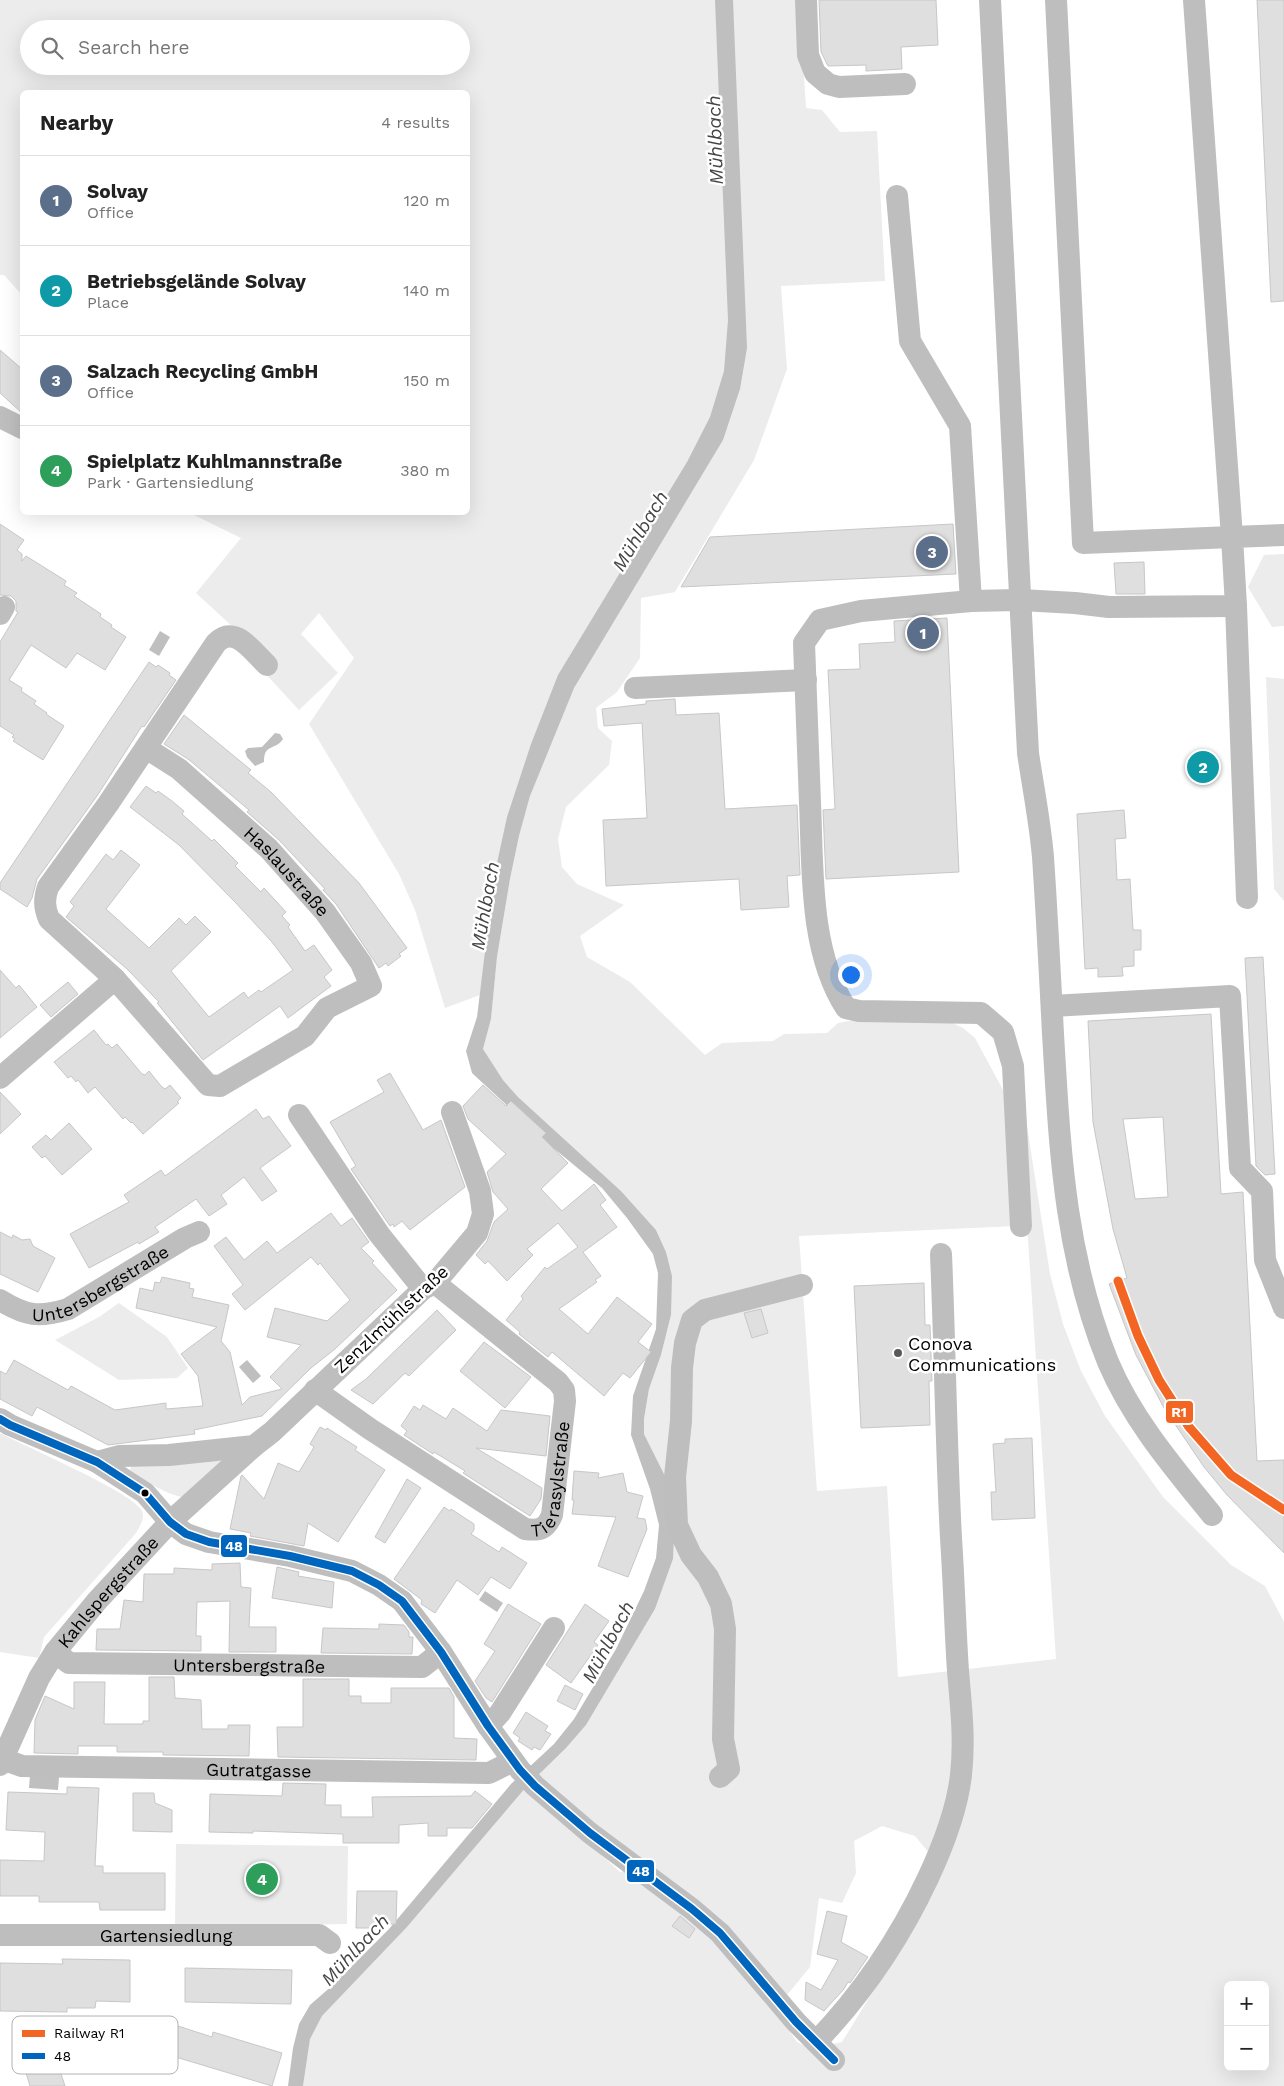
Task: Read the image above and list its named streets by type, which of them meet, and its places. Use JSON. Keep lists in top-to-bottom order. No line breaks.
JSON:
{"streets":{"street":["Haslaustraße","Untersbergstraße","Zenzlmühlstraße","Tierasylstraße","Kahlspergstraße","Gutratgasse","Gartensiedlung"]},"crossings":[["Untersbergstraße","Kahlspergstraße"],["Zenzlmühlstraße","Tierasylstraße"],["Zenzlmühlstraße","Kahlspergstraße"],["Kahlspergstraße","Gutratgasse"]],"water":["Mühlbach"],"places":["Conova Communications"],"lines":["rail line R1","transit line 48"],"legend":["Railway R1","48"],"page":{"search":"Search here","heading":["Nearby","4 results"],"list":[{"mark":"1","name":"Solvay","note":"Office","value":"120 m"},{"mark":"2","name":"Betriebsgelände Solvay","note":"Place","value":"140 m"},{"mark":"3","name":"Salzach Recycling GmbH","note":"Office","value":"150 m"},{"mark":"4","name":"Spielplatz Kuhlmannstraße","note":"Park · Gartensiedlung","value":"380 m"}],"pins":["3","1","2","4"],"map_buttons":["+","−"]}}
